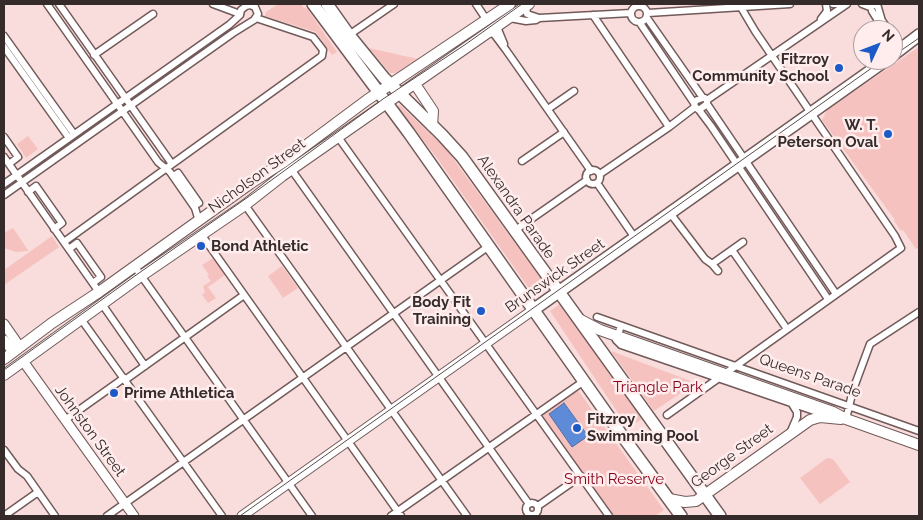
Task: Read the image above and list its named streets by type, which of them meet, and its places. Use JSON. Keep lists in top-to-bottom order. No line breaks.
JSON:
{"streets":{"highway":["Alexandra Parade","Brunswick Street"],"main road":["Nicholson Street","Queens Parade","George Street"],"street":["Johnston Street"]},"crossings":[["Nicholson Street","Alexandra Parade"],["Nicholson Street","Johnston Street"],["Alexandra Parade","Brunswick Street"],["Alexandra Parade","Queens Parade"],["Alexandra Parade","George Street"],["Queens Parade","George Street"]],"parks":["Triangle Park","Smith Reserve"],"places":["Fitzroy Community School","W. T. Peterson Oval","Bond Athletic","Body Fit Training","Prime Athletica","Fitzroy Swimming Pool"],"north":"top right"}
